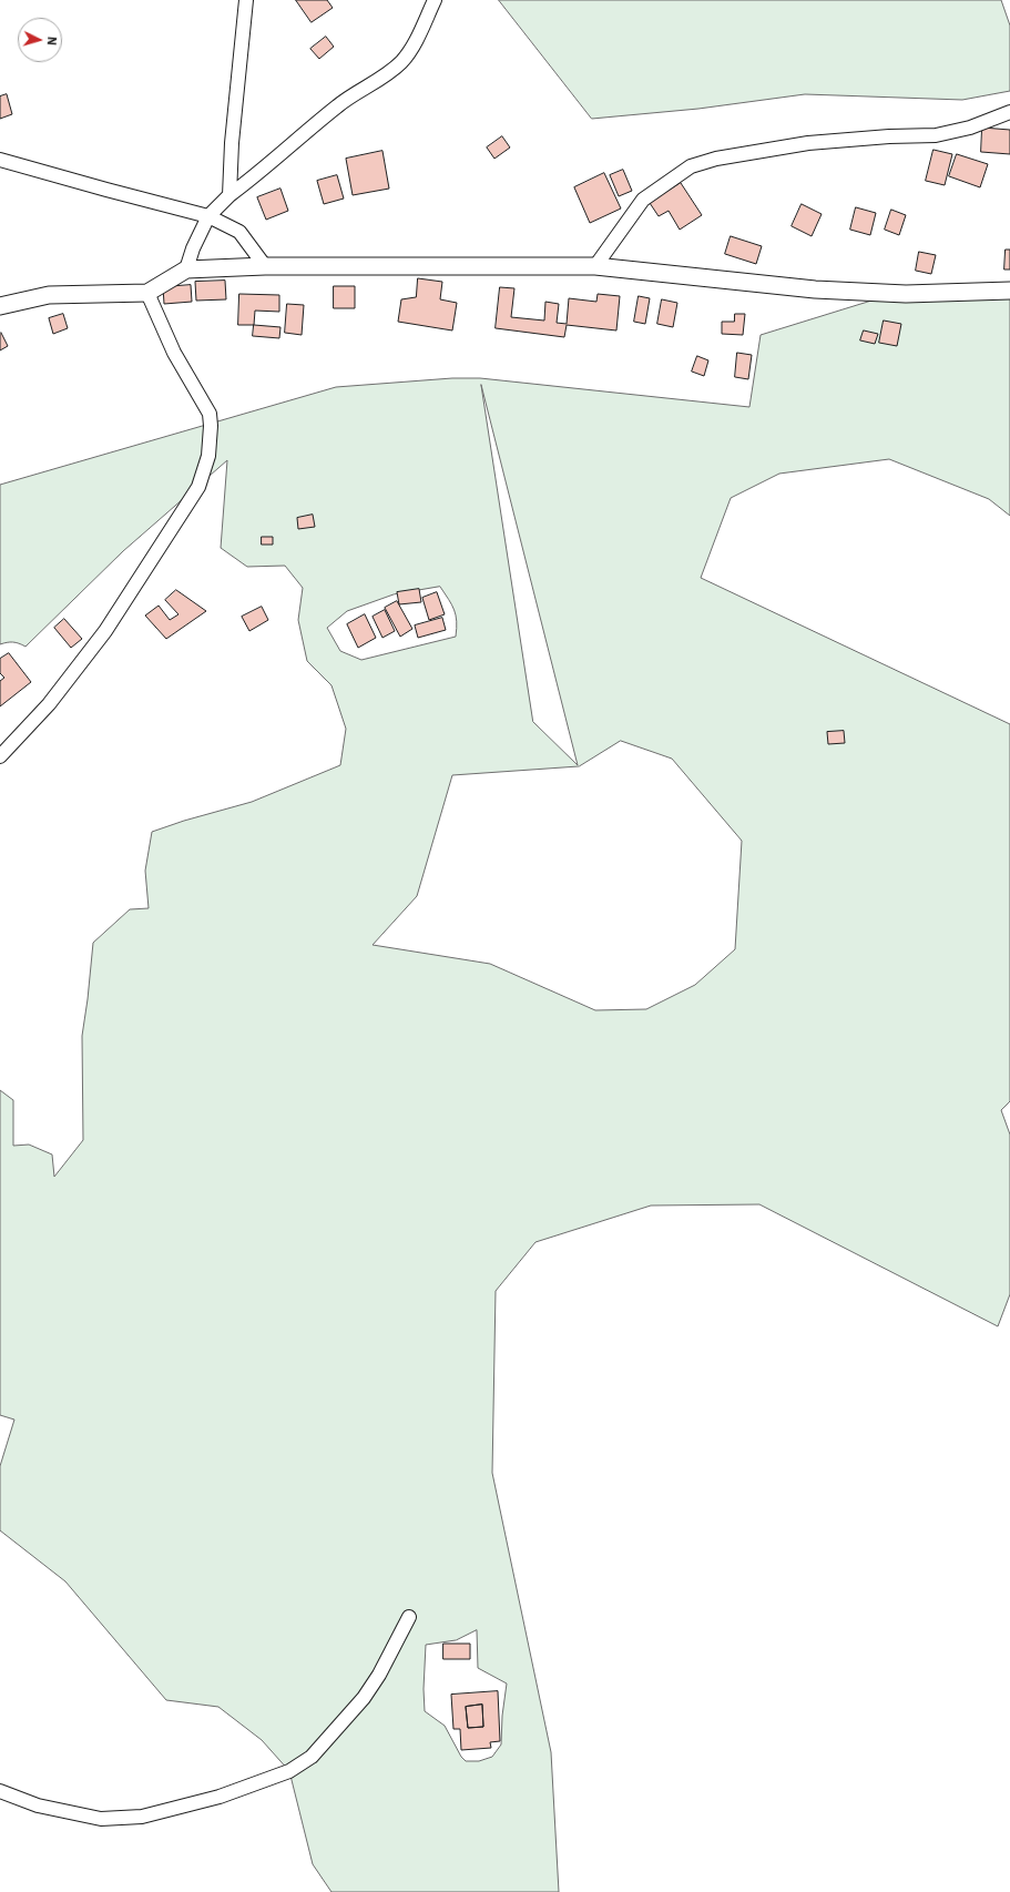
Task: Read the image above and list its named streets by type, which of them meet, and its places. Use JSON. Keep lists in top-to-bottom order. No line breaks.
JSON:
{"north":"right"}
